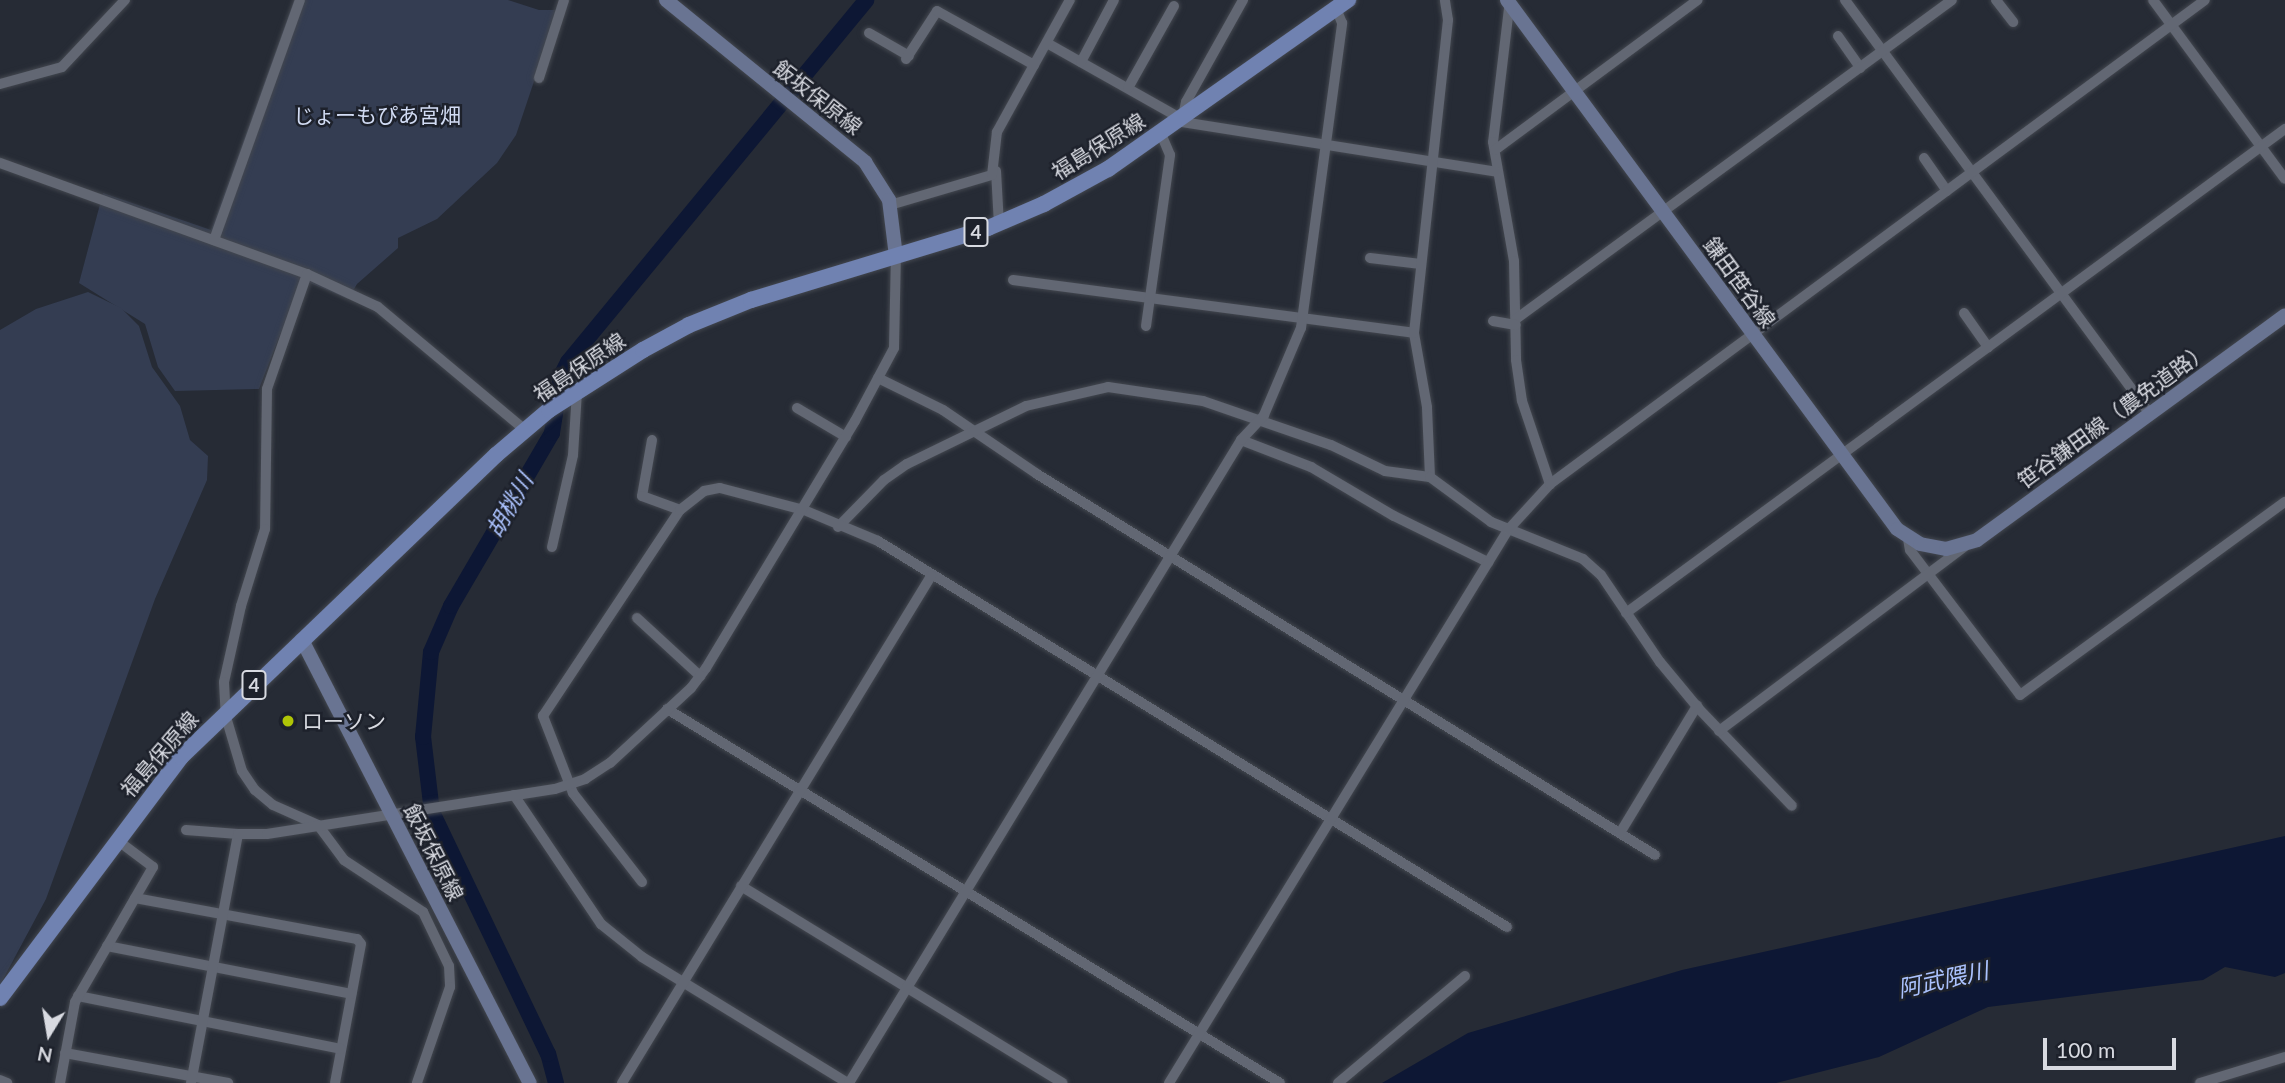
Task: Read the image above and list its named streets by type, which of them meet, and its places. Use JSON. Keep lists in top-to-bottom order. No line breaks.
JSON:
{"streets":{"main road":["福島保原線","4"],"street":["飯坂保原線","鎌田笹谷線","笹谷鎌田線（農免道路）"]},"crossings":[["飯坂保原線","福島保原線"]],"water":["胡桃川","阿武隈川"],"parks":["じょーもぴあ宮畑"],"places":["ローソン"],"scale_bar":"100 m","north":"bottom"}
